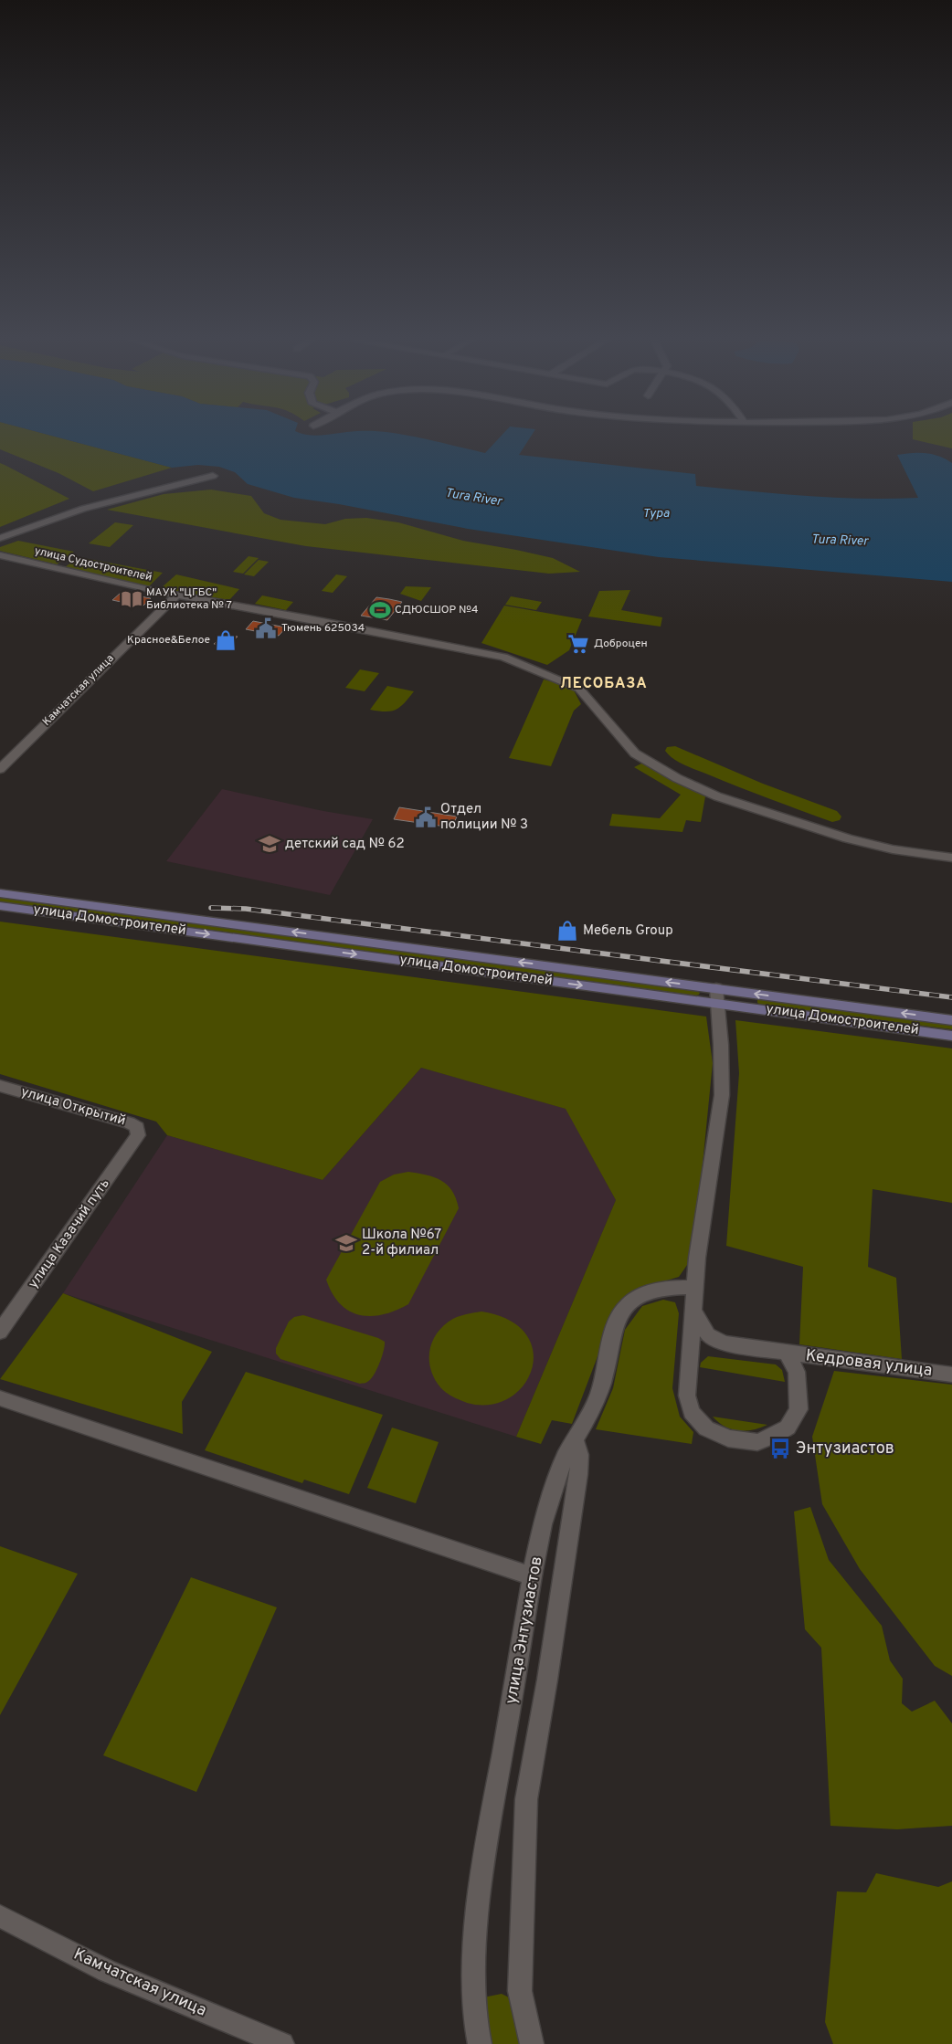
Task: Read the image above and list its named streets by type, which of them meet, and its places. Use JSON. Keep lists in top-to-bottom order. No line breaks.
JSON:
{"streets":{"main road":["улица Домостроителей"],"street":["улица Судостроителей","Камчатская улица","улица Открытий","улица Казачий путь","Кедровая улица","улица Энтузиастов"]},"crossings":[["улица Судостроителей","Камчатская улица"],["улица Открытий","улица Казачий путь"]],"districts":["ЛЕСОБАЗА"],"water":["Tura River","Тура"],"places":{"library":["МАУК \"ЦГБС\" Библиотека № 7"],"sports":["СДЮСШОР №4"],"public building":["Тюмень 625034","Отдел полиции № 3"],"shop":["Красное&Белое","Мебель Group"],"supermarket":["Доброцен"],"school or university":["детский сад № 62","Школа №67 2-й филиал"],"bus stop":["Энтузиастов"]}}
